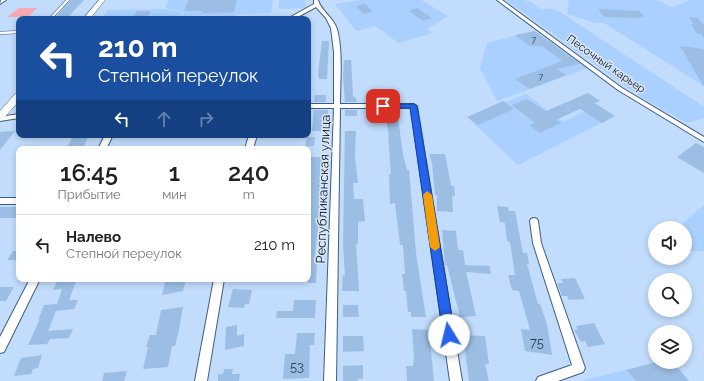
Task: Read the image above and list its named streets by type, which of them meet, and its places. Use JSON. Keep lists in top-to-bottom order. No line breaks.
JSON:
{"streets":{"street":["Песочный карьер","Республиканская улица"]},"house_numbers":["7","7","75","53"],"page":{"turn":["210 m","Степной переулок"],"eta":["16:45","Прибытие","1","мин","240","m"],"list":[{"name":"Налево","note":"Степной переулок","value":"210 m"}]}}
